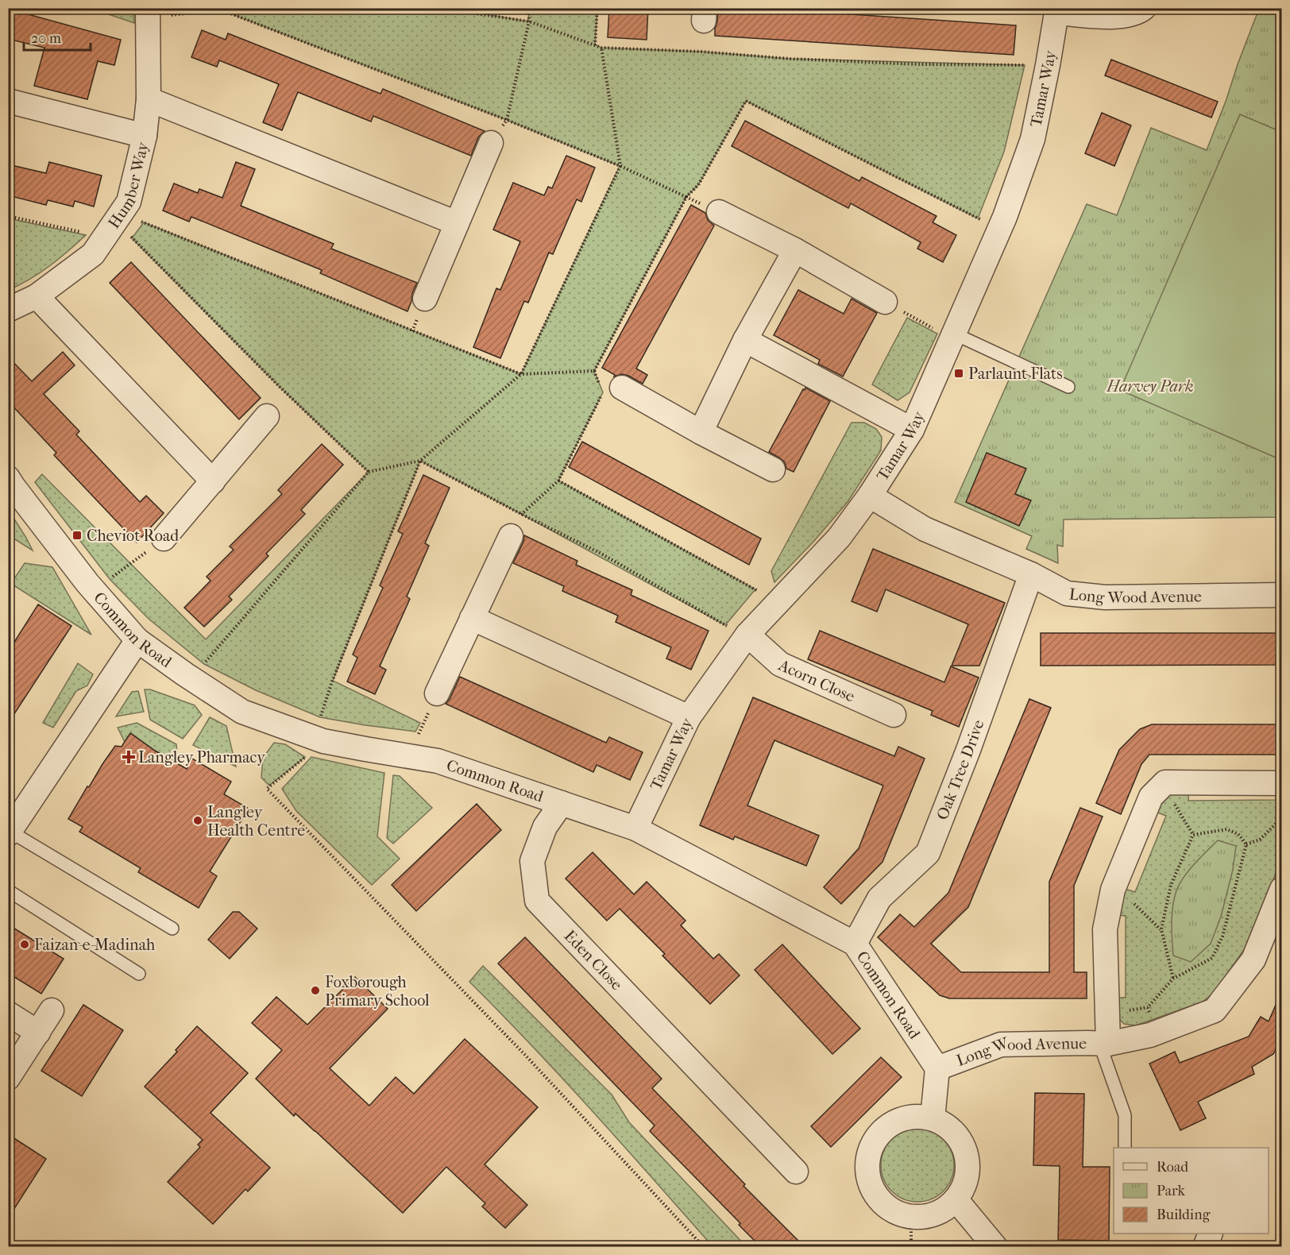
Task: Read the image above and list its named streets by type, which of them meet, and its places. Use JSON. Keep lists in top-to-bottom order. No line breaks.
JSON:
{"streets":{"street":["Tamar Way","Humber Way","Long Wood Avenue","Common Road","Acorn Close","Oak Tree Drive","Eden Close"]},"crossings":[["Tamar Way","Long Wood Avenue"],["Tamar Way","Common Road"],["Tamar Way","Acorn Close"],["Long Wood Avenue","Common Road"],["Long Wood Avenue","Oak Tree Drive"],["Common Road","Oak Tree Drive"],["Common Road","Eden Close"]],"parks":["Harvey Park"],"places":{"transit":["Parlaunt Flats","Cheviot Road"],"health":["Langley Pharmacy"],"other":["Langley Health Centre","Faizan-e-Madinah","Foxborough Primary School"]},"legend":["Road","Park","Building"],"scale_bar":"20 m"}
